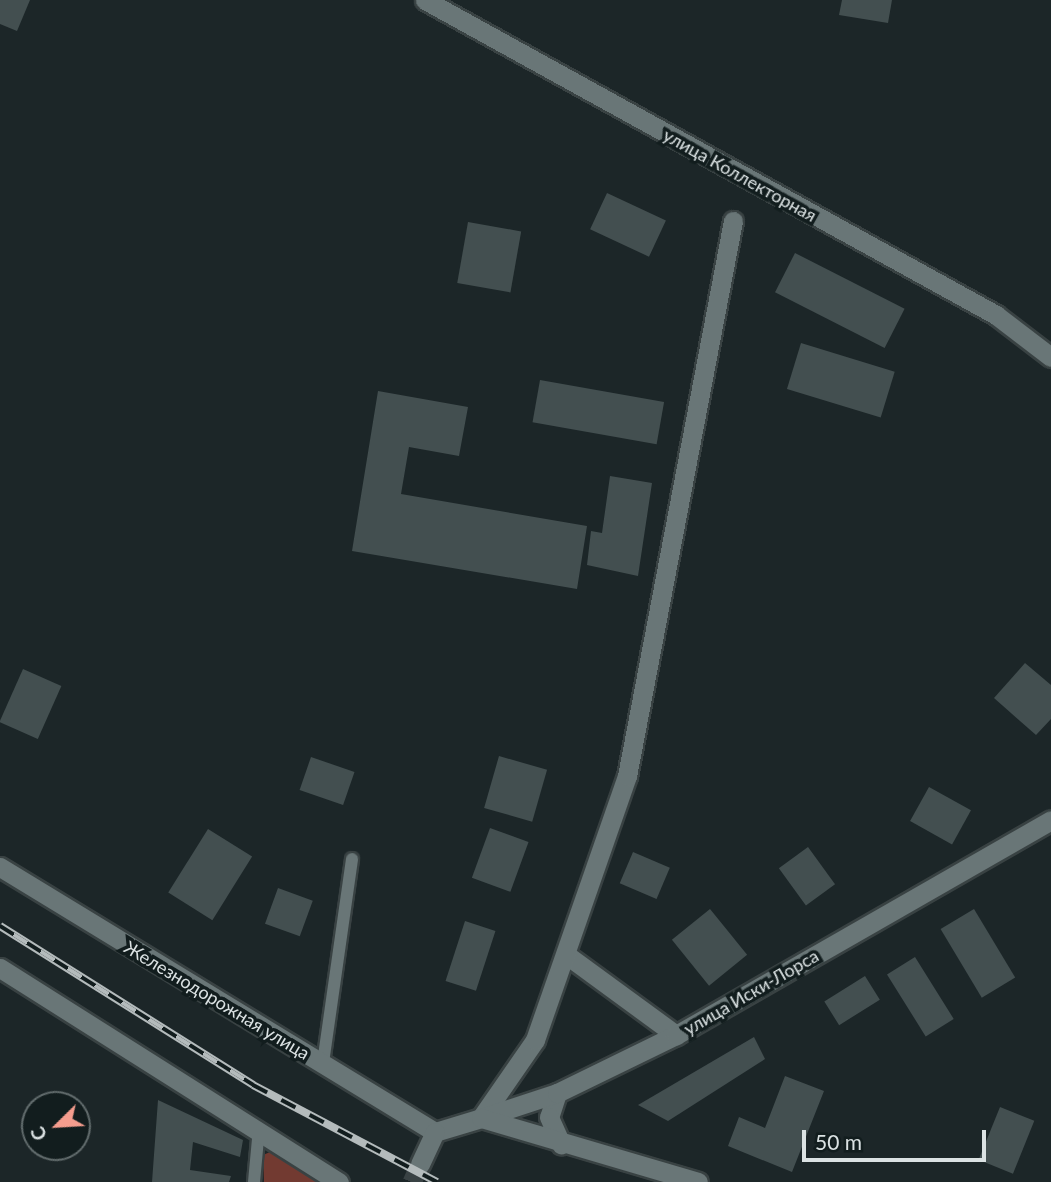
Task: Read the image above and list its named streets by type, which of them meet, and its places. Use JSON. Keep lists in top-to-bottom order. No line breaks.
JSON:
{"streets":{"street":["улица Коллекторная","улица Иски-Лорса","Железнодорожная улица"]},"crossings":[["улица Иски-Лорса","Железнодорожная улица"]],"scale_bar":"50 m","north":"bottom left"}
